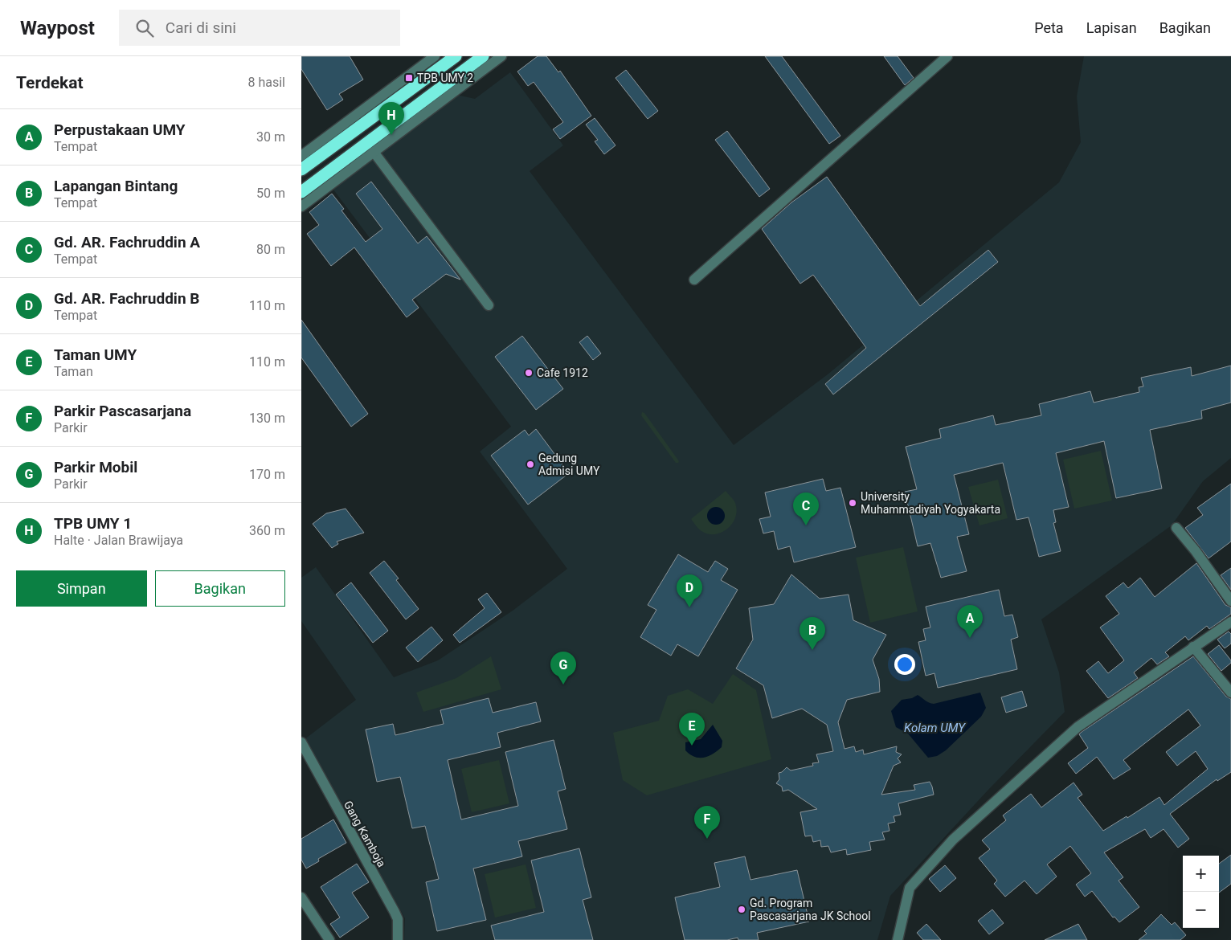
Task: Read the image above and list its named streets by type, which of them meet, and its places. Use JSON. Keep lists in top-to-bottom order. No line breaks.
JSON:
{"streets":{"street":["Gang Kamboja"]},"water":["Kolam UMY"],"places":{"transit":["TPB UMY 2"],"other":["Cafe 1912","Gedung Admisi UMY","University Muhammadiyah Yogyakarta","Gd. Program Pascasarjana JK School"]},"page":{"header":"Waypost","search":"Cari di sini","nav":["Peta","Lapisan","Bagikan"],"heading":["Terdekat","8 hasil"],"pins":["H","C","D","A","B","G","E","F"],"list":[{"mark":"A","name":"Perpustakaan UMY","note":"Tempat","value":"30 m"},{"mark":"B","name":"Lapangan Bintang","note":"Tempat","value":"50 m"},{"mark":"C","name":"Gd. AR. Fachruddin A","note":"Tempat","value":"80 m"},{"mark":"D","name":"Gd. AR. Fachruddin B","note":"Tempat","value":"110 m"},{"mark":"E","name":"Taman UMY","note":"Taman","value":"110 m"},{"mark":"F","name":"Parkir Pascasarjana","note":"Parkir","value":"130 m"},{"mark":"G","name":"Parkir Mobil","note":"Parkir","value":"170 m"},{"mark":"H","name":"TPB UMY 1","note":"Halte · Jalan Brawijaya","value":"360 m"}],"buttons":["Simpan","Bagikan"],"map_buttons":["+","−"]}}
